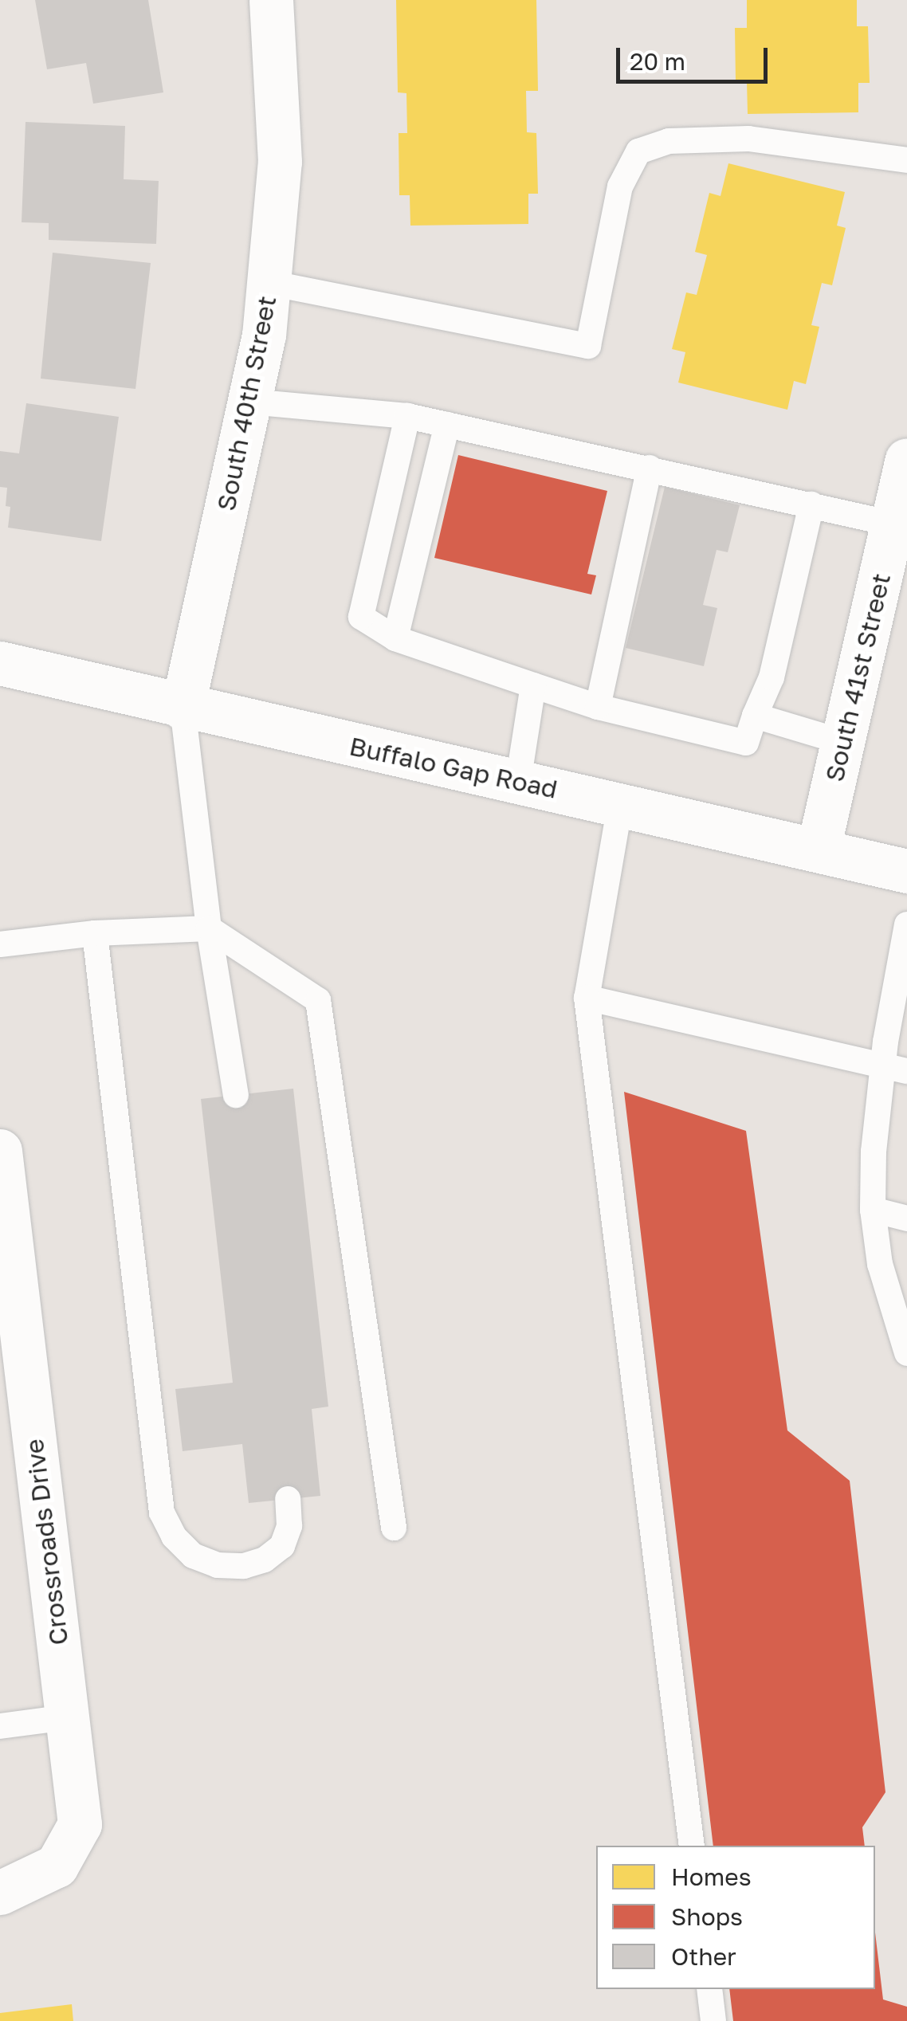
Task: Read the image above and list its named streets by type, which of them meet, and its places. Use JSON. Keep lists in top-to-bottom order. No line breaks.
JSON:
{"streets":{"street":["South 40th Street","South 41st Street","Buffalo Gap Road","Crossroads Drive"]},"crossings":[["South 40th Street","Buffalo Gap Road"],["South 41st Street","Buffalo Gap Road"]],"legend":["Homes","Shops","Other"],"scale_bar":"20 m"}
